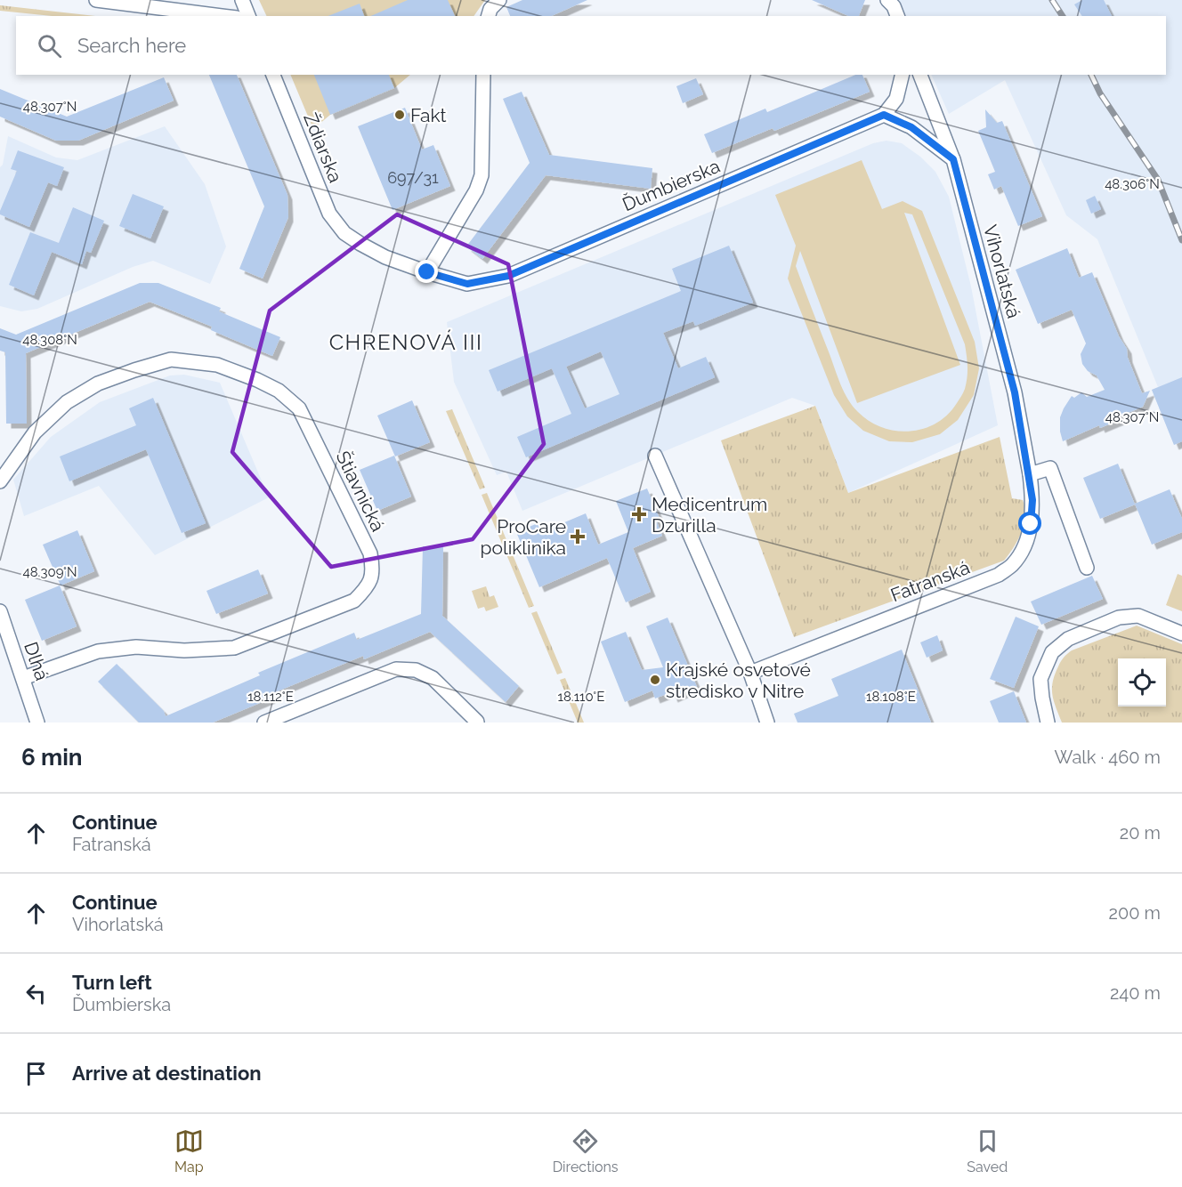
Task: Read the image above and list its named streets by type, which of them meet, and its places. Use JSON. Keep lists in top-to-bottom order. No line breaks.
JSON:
{"streets":{"street":["Ždiarska","Ďumbierska","Vihorlatská","Štiavnická","Fatranská","Dlhá"]},"crossings":[["Ždiarska","Ďumbierska"],["Vihorlatská","Fatranská"],["Štiavnická","Dlhá"]],"districts":["CHRENOVÁ III"],"places":{"other":["Fakt","Krajské osvetové stredisko v Nitre"],"health":["Medicentrum Dzurilla","ProCare poliklinika"]},"house_numbers":["697/31"],"page":{"search":"Search here","heading":["6 min","Walk · 460 m"],"list":[["Continue","Fatranská","20 m"],["Continue","Vihorlatská","200 m"],["Turn left","Ďumbierska","240 m"],"Arrive at destination"],"nav":["Map","Directions","Saved"]},"coordinates":["48.307°N","48.306°N","48.308°N","48.309°N","18.112°E","18.110°E","18.108°E"]}
